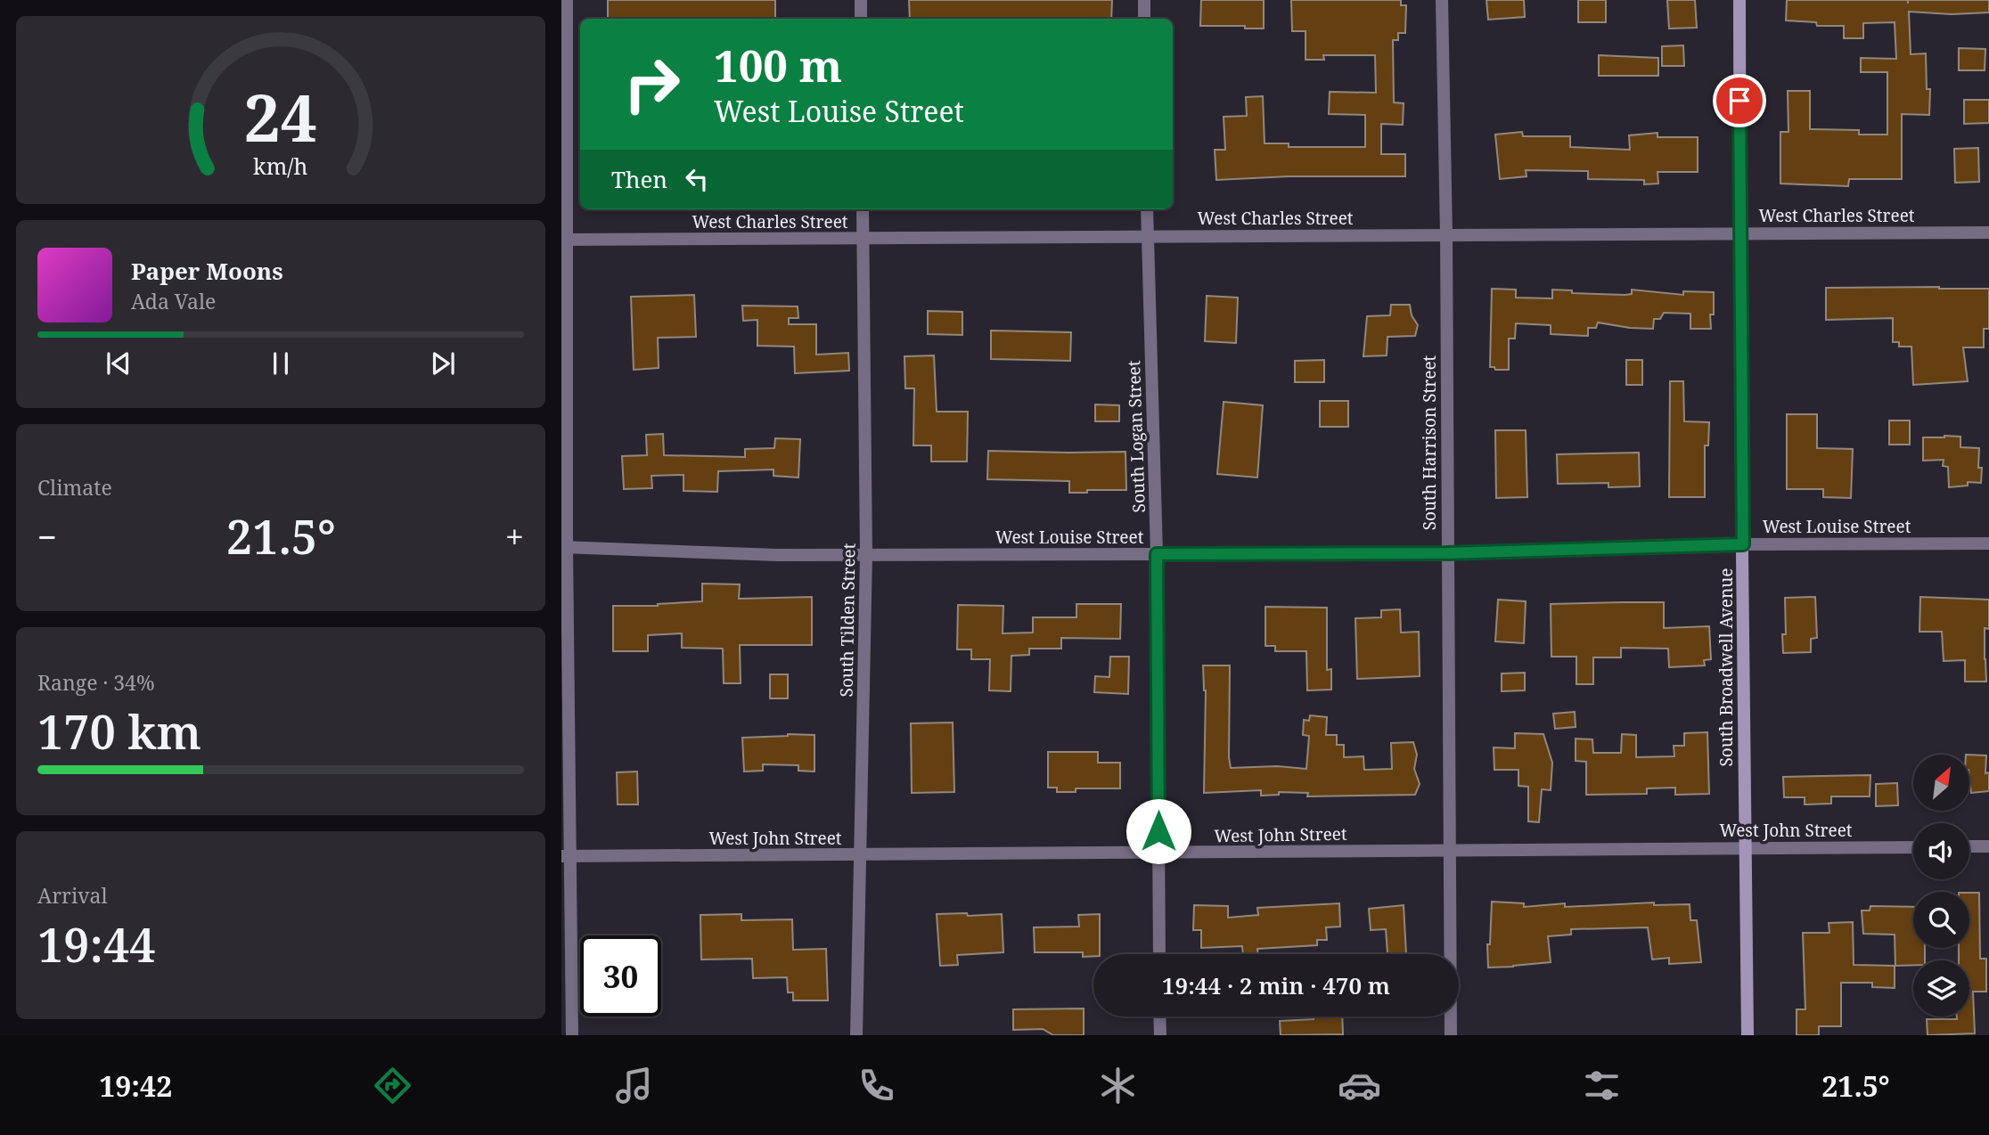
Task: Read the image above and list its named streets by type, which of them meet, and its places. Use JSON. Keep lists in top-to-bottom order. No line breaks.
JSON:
{"streets":{"main road":["South Broadwell Avenue"],"street":["West Charles Street","South Logan Street","South Harrison Street","West Louise Street","South Tilden Street","West John Street"]},"crossings":[["West Charles Street","South Logan Street"],["West Charles Street","South Harrison Street"],["West Charles Street","South Tilden Street"],["West Charles Street","South Broadwell Avenue"],["South Logan Street","West Louise Street"],["South Logan Street","West John Street"],["South Harrison Street","West Louise Street"],["South Harrison Street","West John Street"],["West Louise Street","South Tilden Street"],["West Louise Street","South Broadwell Avenue"],["South Tilden Street","West John Street"],["South Broadwell Avenue","West John Street"]],"north":"top right","page":{"turn":["100 m","West Louise Street"],"then":"Then","song":["Paper Moons","Ada Vale"],"tile":["Climate",["Range · 34%","170 km"],["Arrival","19:44"]],"heat":["−","21.5°","+"],"limit":"30","trip":"19:44 · 2 min · 470 m","tabs":["19:42","21.5°"],"gauge":["24","km/h"]}}
